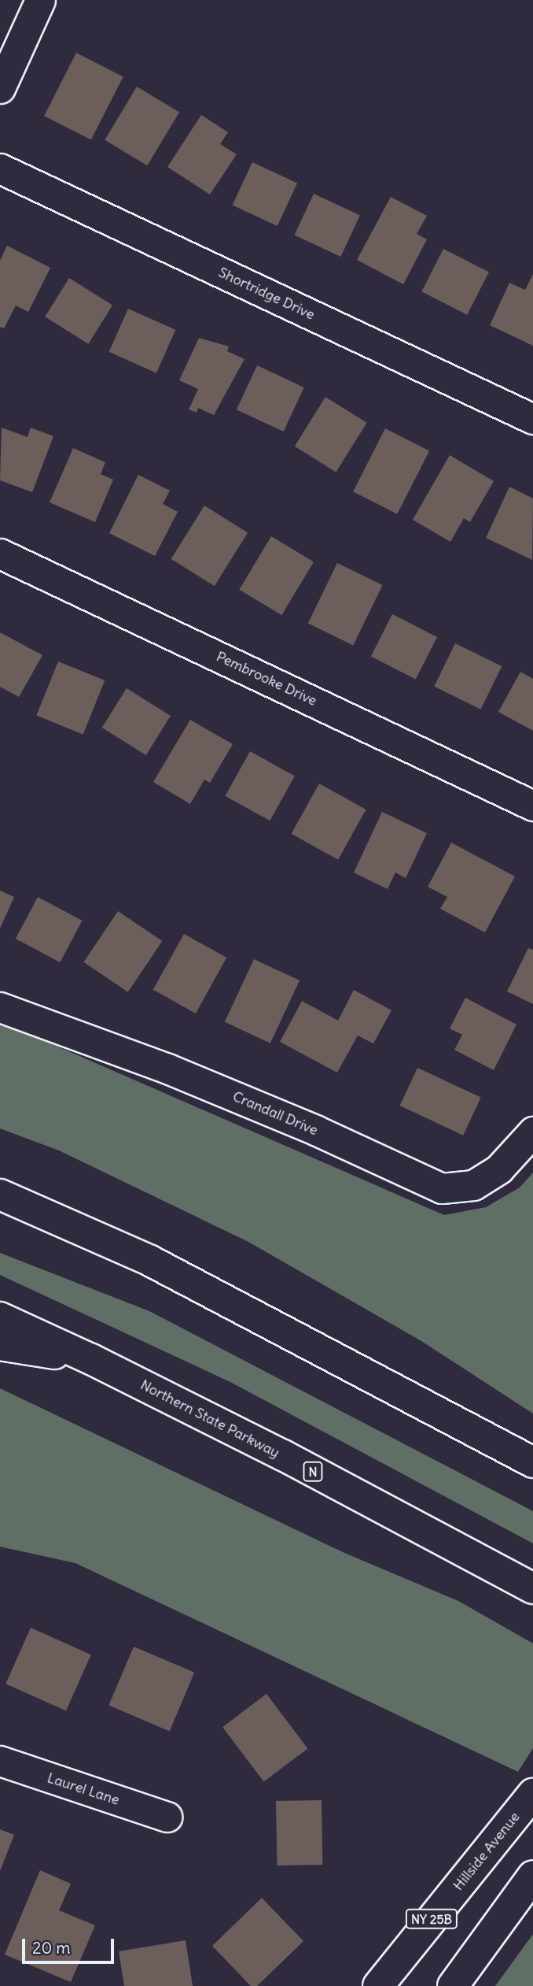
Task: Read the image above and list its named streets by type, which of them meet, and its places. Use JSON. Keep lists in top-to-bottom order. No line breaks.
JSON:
{"streets":{"main road":["Northern State Parkway","N","Hillside Avenue","NY 25B"],"street":["Shortridge Drive","Pembrooke Drive","Crandall Drive","Laurel Lane"]},"scale_bar":"20 m"}
